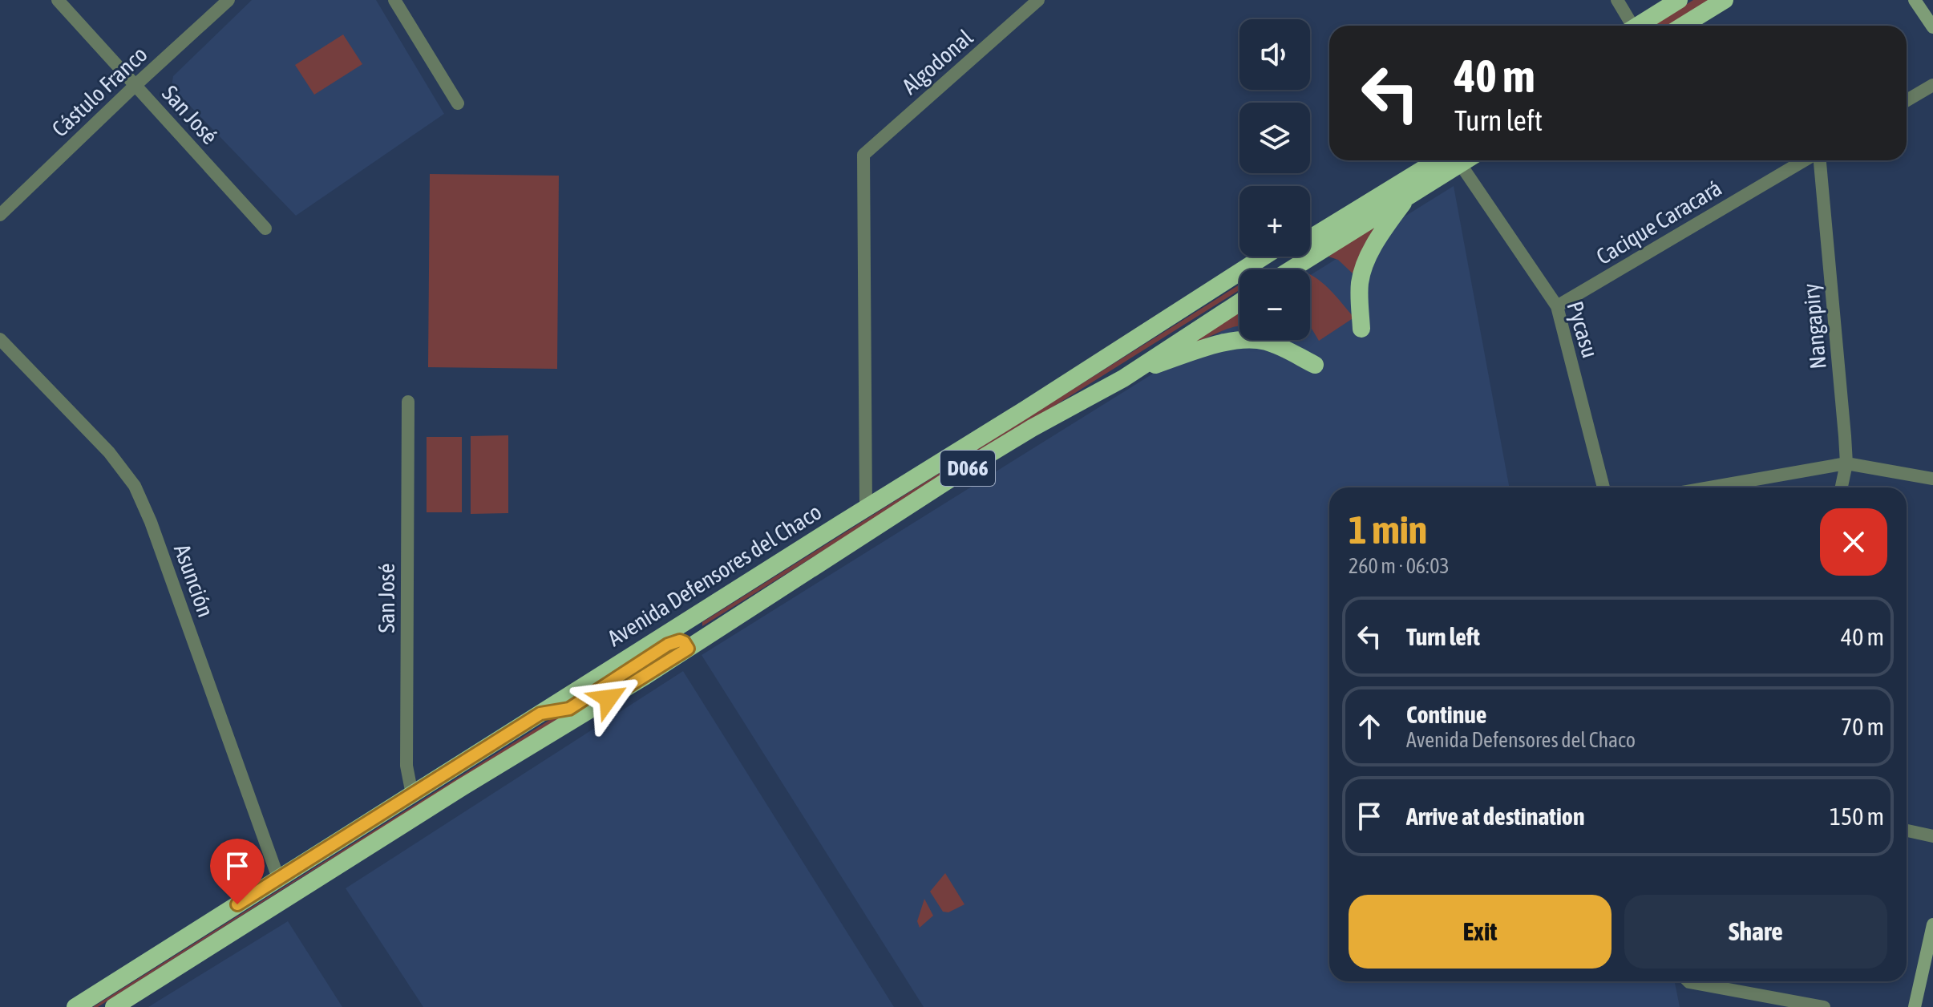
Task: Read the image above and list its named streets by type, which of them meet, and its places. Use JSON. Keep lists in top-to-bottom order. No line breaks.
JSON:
{"streets":{"highway":["D066","Avenida Defensores del Chaco"],"street":["Algodonal","Cástulo Franco","San José","Cacique Caracará","Nangapiry","Pycasu","Asunción"]},"crossings":[["Algodonal","Avenida Defensores del Chaco"],["Cástulo Franco","San José"],["San José","Avenida Defensores del Chaco"],["Cacique Caracará","Pycasu"],["Avenida Defensores del Chaco","Asunción"]],"page":{"map_buttons":["+","−"],"turn":["40 m","Turn left"],"heading":["1 min","260 m · 06:03"],"list":[{"name":"Turn left","value":"40 m"},{"name":"Continue","note":"Avenida Defensores del Chaco","value":"70 m"},{"name":"Arrive at destination","value":"150 m"}],"buttons":["Exit","Share"]}}
